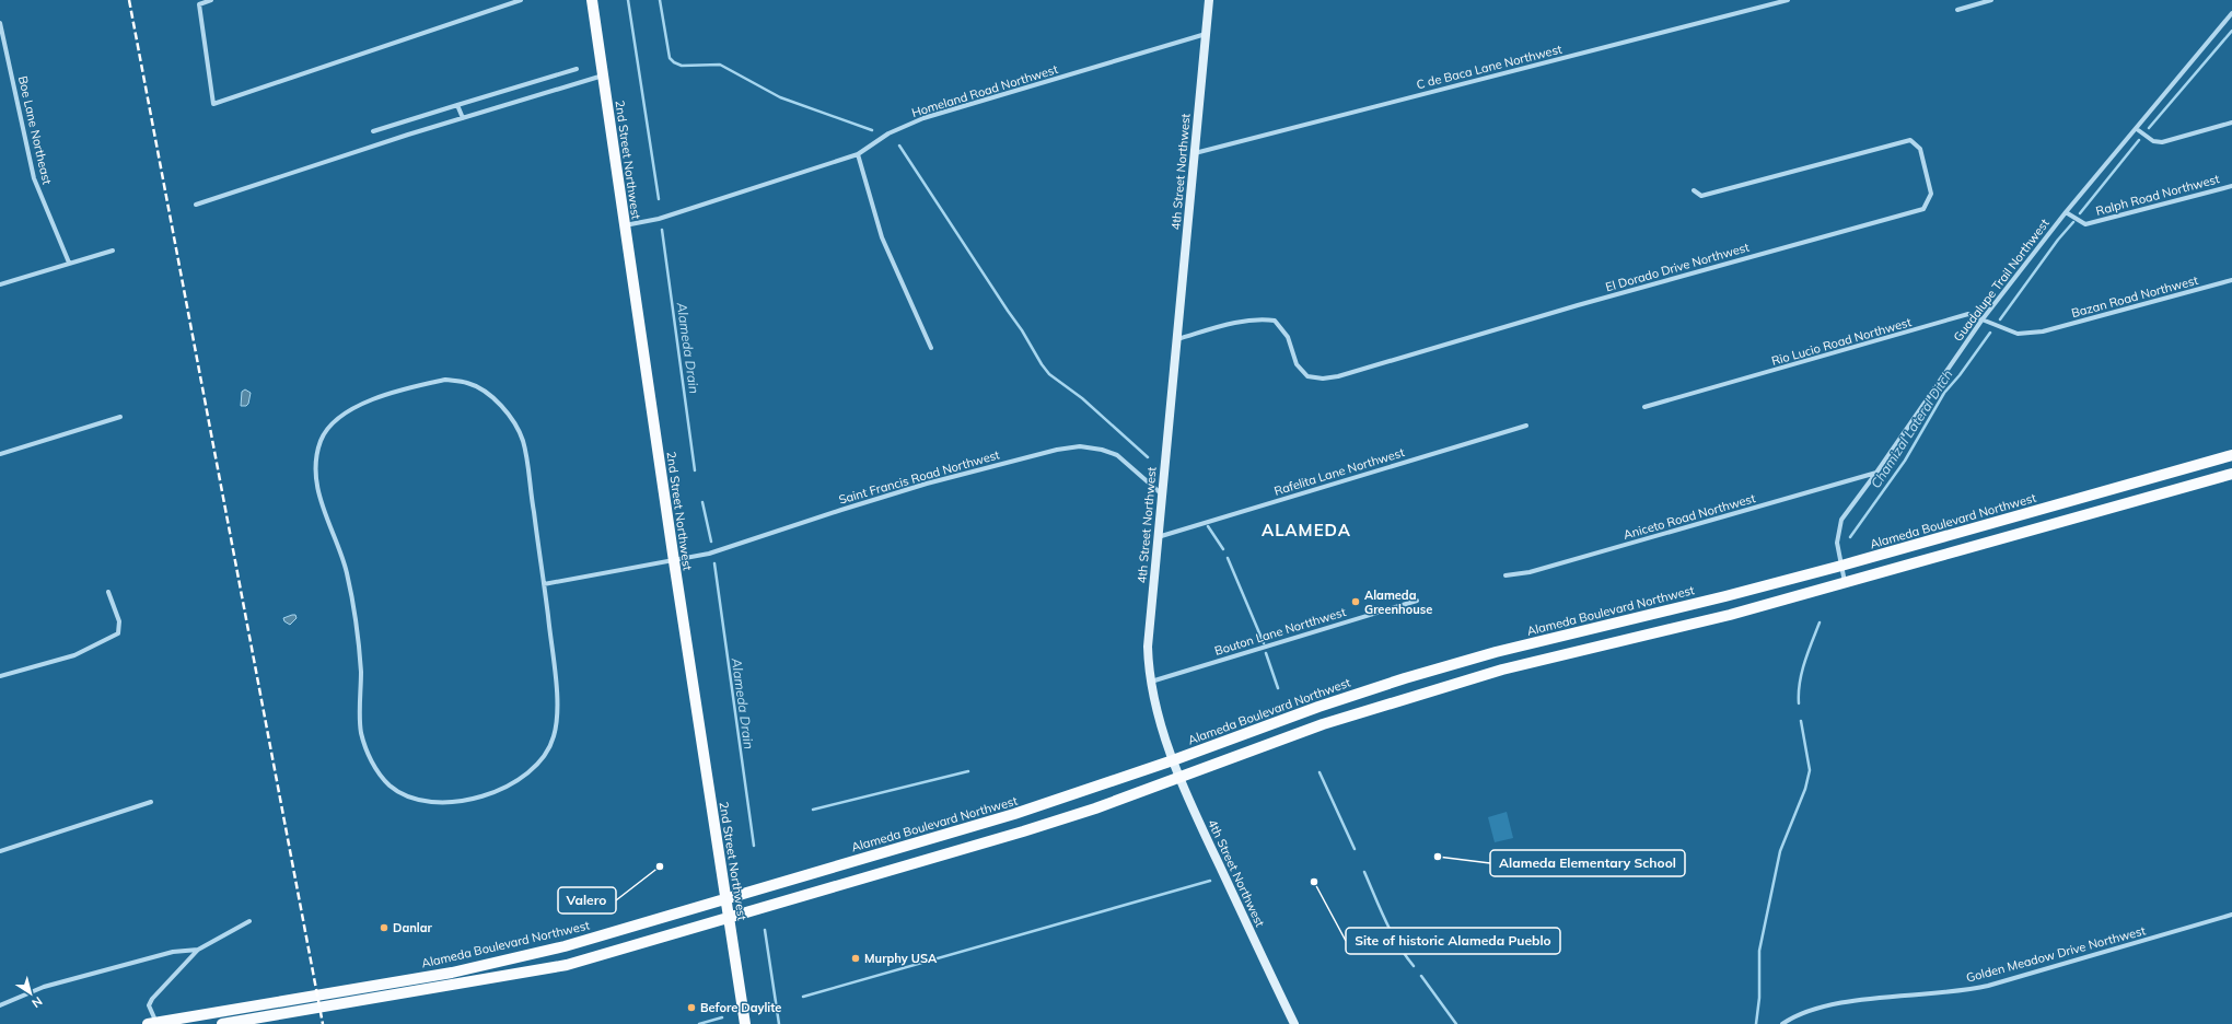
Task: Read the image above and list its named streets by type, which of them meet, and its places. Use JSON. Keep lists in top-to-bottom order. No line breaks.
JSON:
{"streets":{"main road":["2nd Street Northwest","4th Street Northwest","Alameda Boulevard Northwest"],"street":["C de Baca Lane Northwest","Homeland Road Northwest","Boe Lane Northeast","Ralph Road Northwest","El Dorado Drive Northwest","Guadalupe Trail Northwest","Bazan Road Northwest","Rio Lucio Road Northwest","Rafelita Lane Northwest","Saint Francis Road Northwest","Aniceto Road Northwest","Bouton Lane Nortthwest","Golden Meadow Drive Northwest"]},"crossings":[["C de Baca Lane Northwest","4th Street Northwest"],["Homeland Road Northwest","2nd Street Northwest"],["Homeland Road Northwest","4th Street Northwest"],["2nd Street Northwest","Saint Francis Road Northwest"],["2nd Street Northwest","Alameda Boulevard Northwest"],["4th Street Northwest","El Dorado Drive Northwest"],["4th Street Northwest","Rafelita Lane Northwest"],["4th Street Northwest","Saint Francis Road Northwest"],["4th Street Northwest","Alameda Boulevard Northwest"],["4th Street Northwest","Bouton Lane Nortthwest"],["Ralph Road Northwest","Guadalupe Trail Northwest"],["Guadalupe Trail Northwest","Rio Lucio Road Northwest"],["Guadalupe Trail Northwest","Aniceto Road Northwest"],["Guadalupe Trail Northwest","Alameda Boulevard Northwest"],["Bazan Road Northwest","Rio Lucio Road Northwest"]],"districts":["ALAMEDA"],"water":["Alameda Drain","Chamizal Lateral Ditch"],"places":["Alameda Greenhouse","Alameda Elementary School","Valero","Site of historic Alameda Pueblo","Danlar","Murphy USA","Before Daylite"],"north":"bottom right"}
